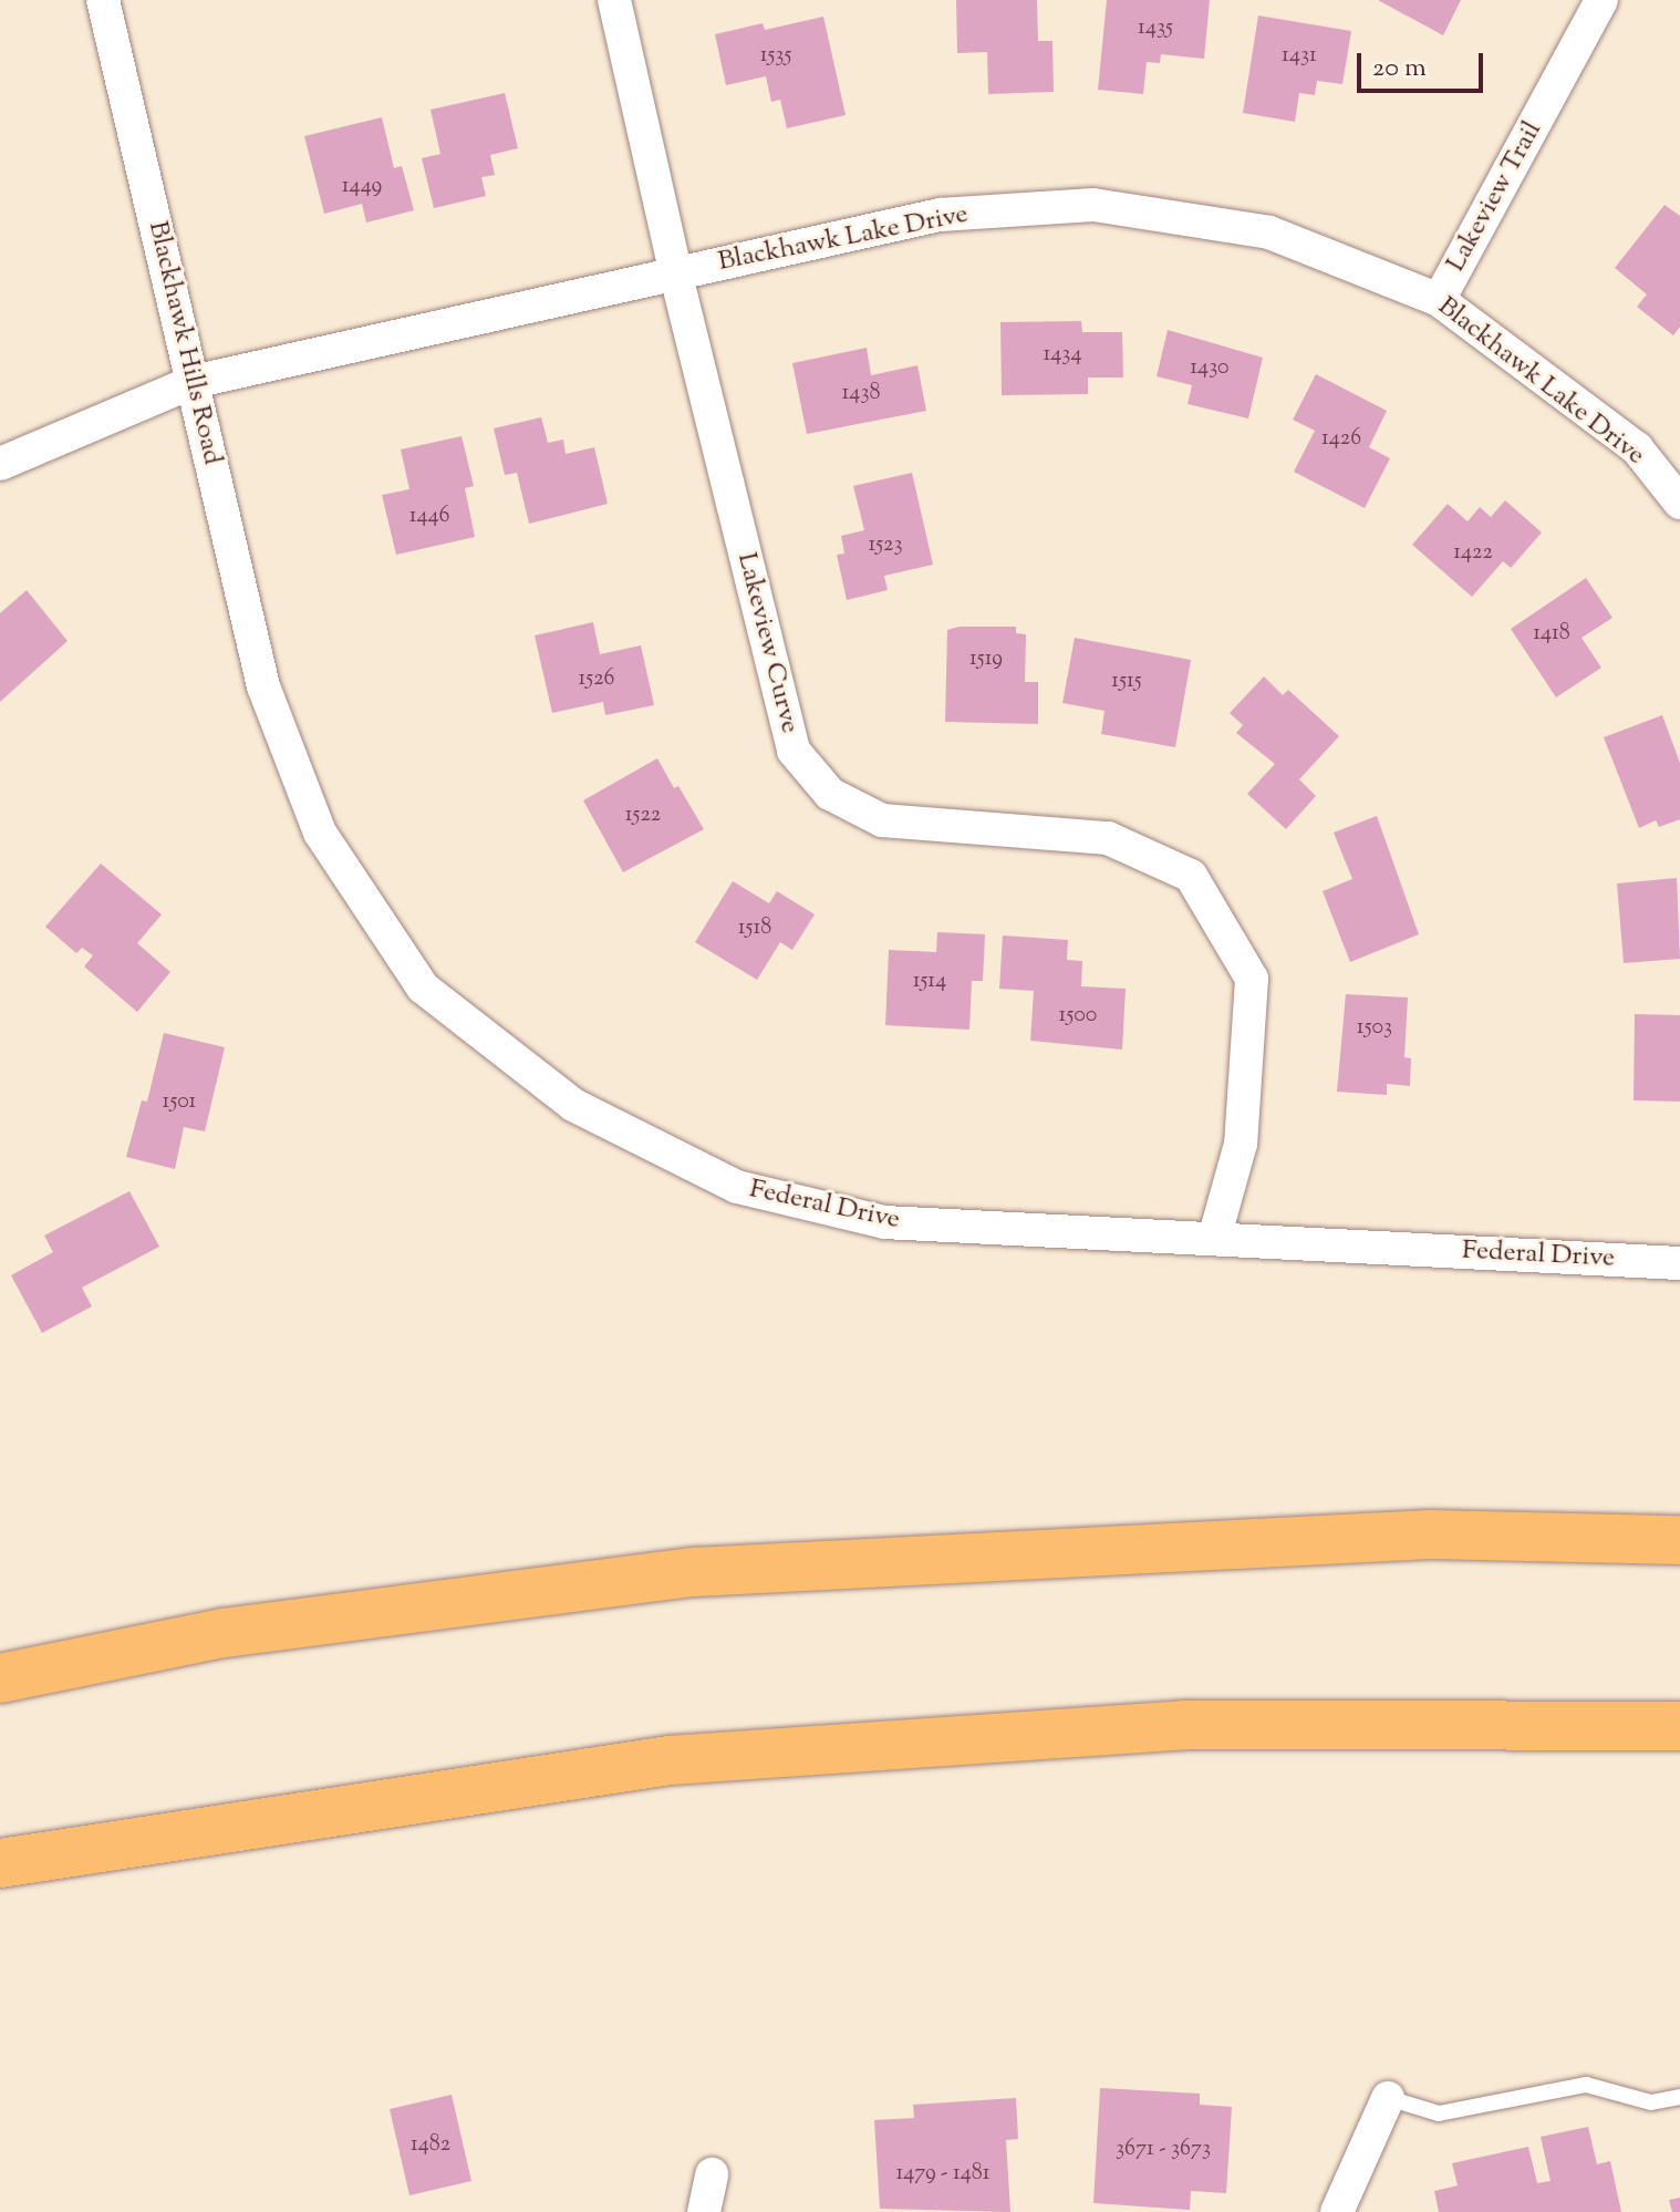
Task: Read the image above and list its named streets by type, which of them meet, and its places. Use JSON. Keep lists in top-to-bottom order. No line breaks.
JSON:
{"streets":{"street":["Lakeview Trail","Blackhawk Lake Drive","Blackhawk Hills Road","Lakeview Curve","Federal Drive"]},"crossings":[["Lakeview Trail","Blackhawk Lake Drive"],["Blackhawk Lake Drive","Blackhawk Hills Road"],["Blackhawk Lake Drive","Lakeview Curve"],["Blackhawk Hills Road","Federal Drive"],["Lakeview Curve","Federal Drive"]],"house_numbers":["1435","1535","1431","1449","1434","1430","1438","1426","1446","1523","1422","1418","1519","1526","1515","1522","1518","1514","1500","1503","1501","1482","3671 - 3673","1479 - 1481"],"scale_bar":"20 m"}
